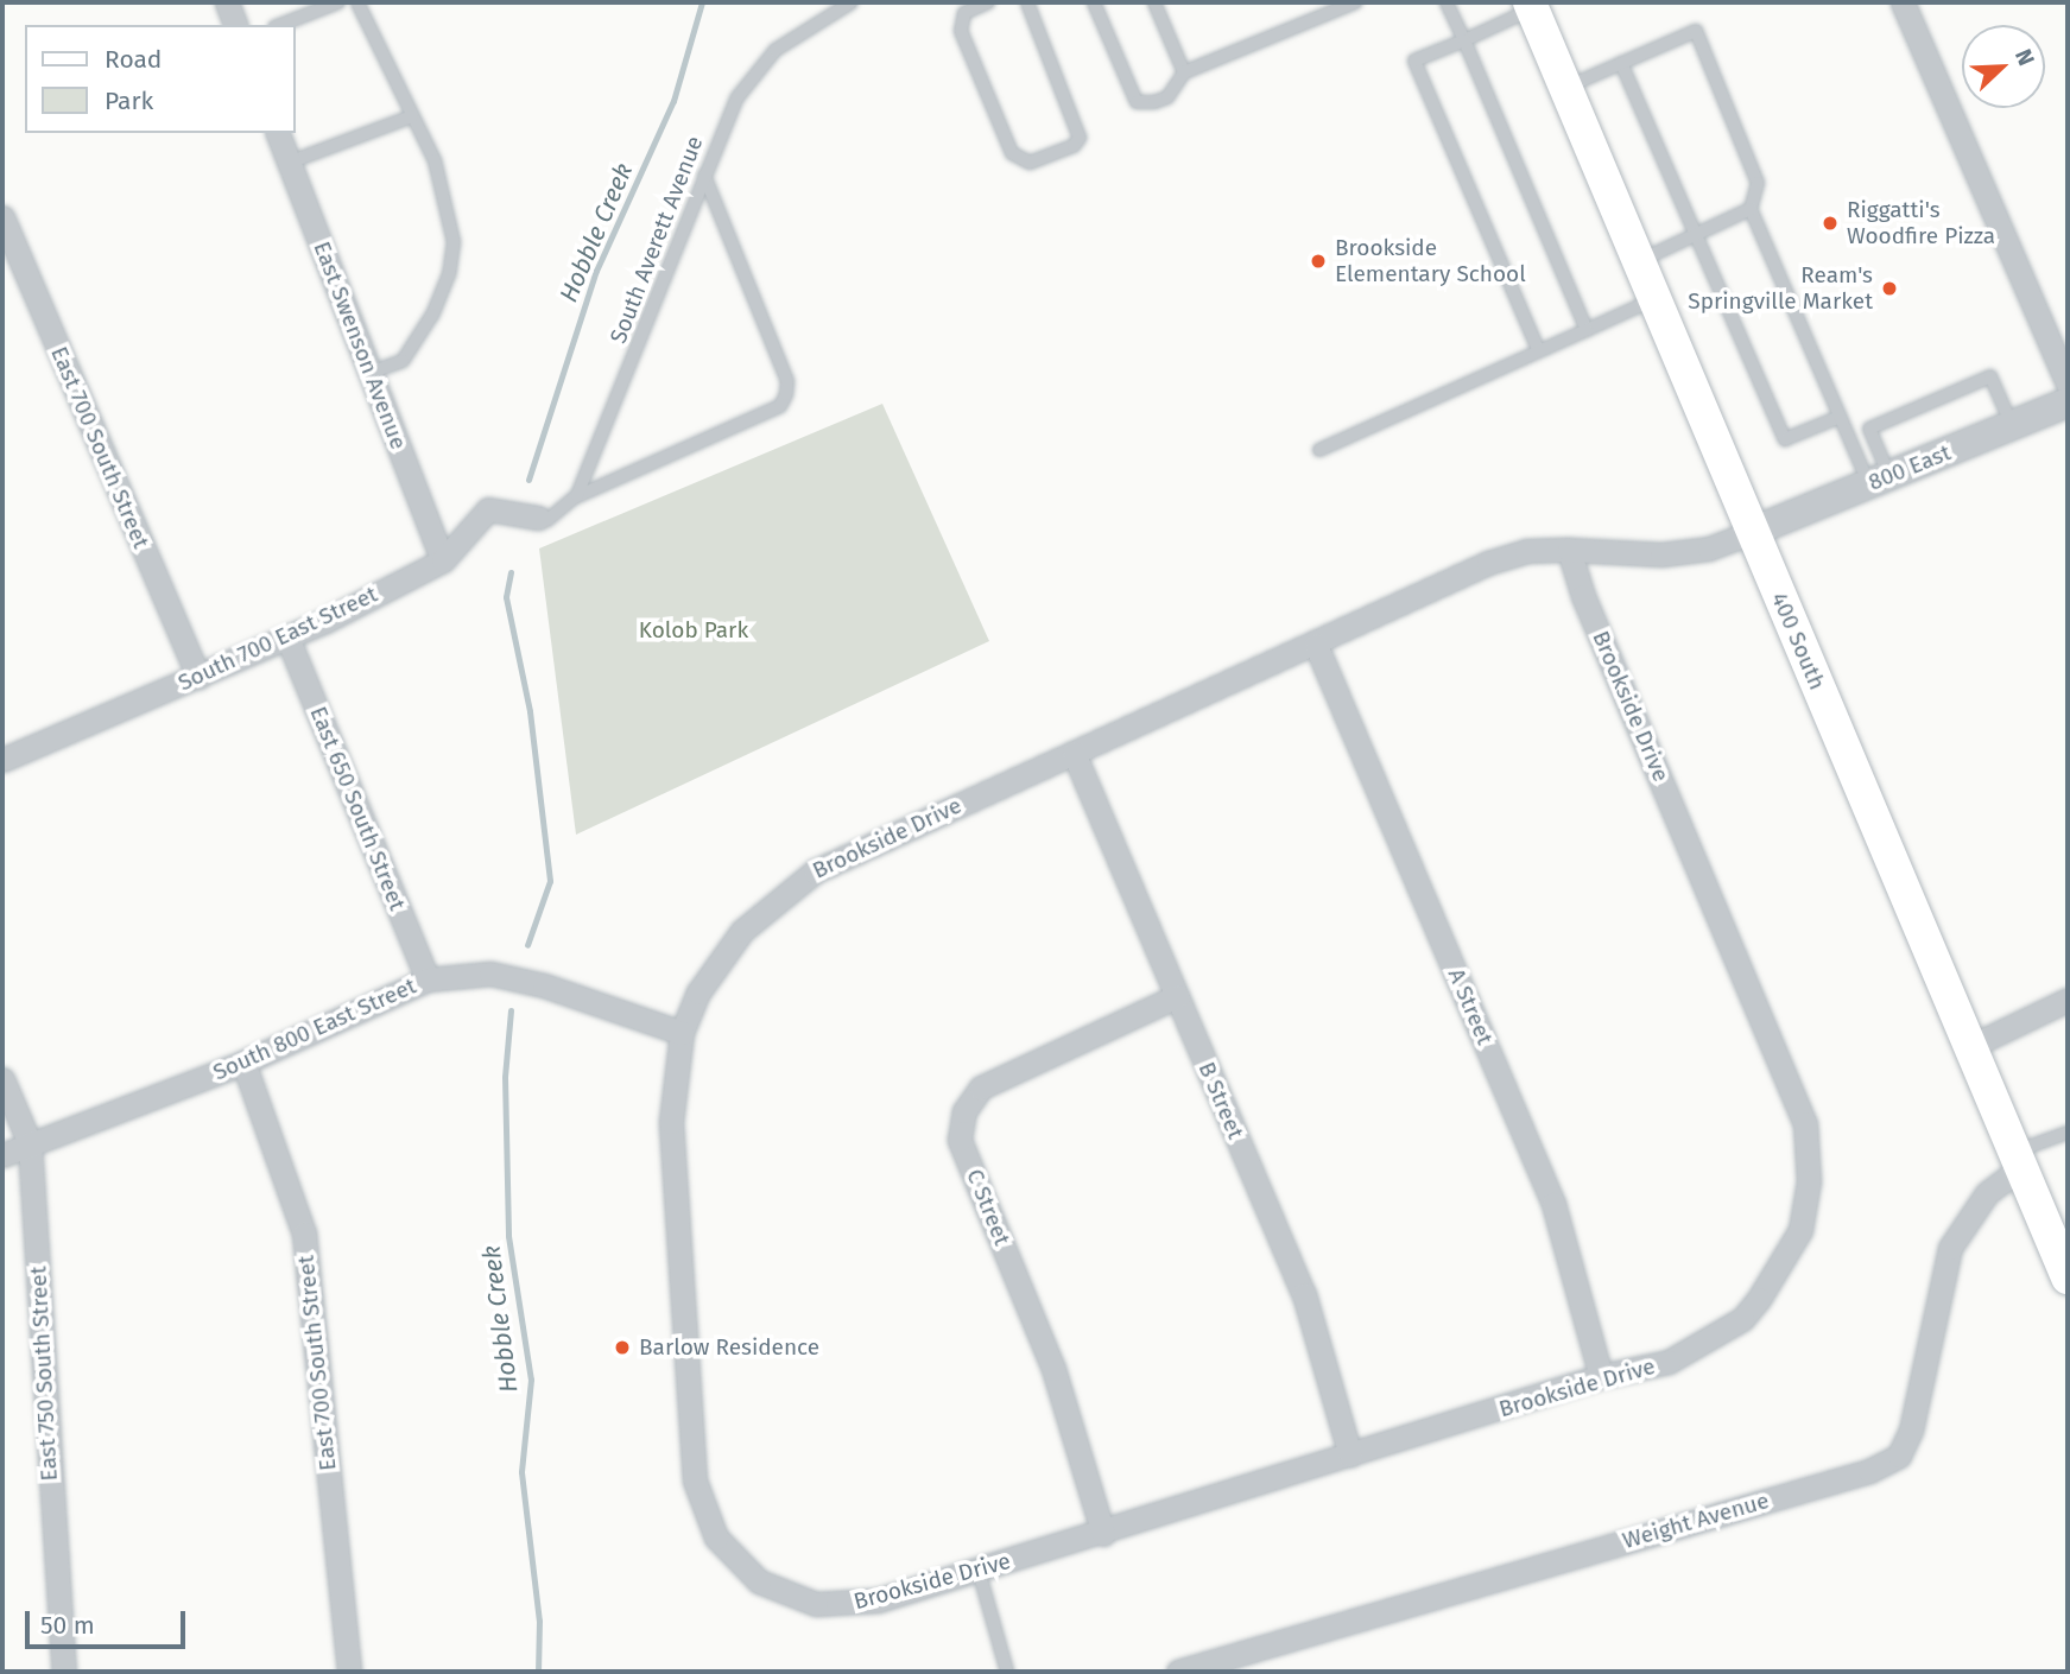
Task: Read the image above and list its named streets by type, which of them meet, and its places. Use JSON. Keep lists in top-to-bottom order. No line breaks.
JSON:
{"streets":{"main road":["400 South"],"street":["East Swenson Avenue","East 700 South Street","800 East","South 700 East Street","Brookside Drive","East 650 South Street","A Street","South 800 East Street","B Street","C Street","East 750 South Street","Weight Avenue"],"lane":["South Averett Avenue"]},"crossings":[["East Swenson Avenue","South 700 East Street"],["East 700 South Street","South 700 East Street"],["East 700 South Street","South 800 East Street"],["800 East","400 South"],["800 East","Brookside Drive"],["South 700 East Street","East 650 South Street"],["400 South","Brookside Drive"],["400 South","Weight Avenue"],["Brookside Drive","A Street"],["Brookside Drive","South 800 East Street"],["Brookside Drive","B Street"],["Brookside Drive","C Street"],["East 650 South Street","South 800 East Street"],["South 800 East Street","East 750 South Street"],["B Street","C Street"]],"water":["Hobble Creek"],"parks":["Kolob Park"],"places":["Riggatti's Woodfire Pizza","Brookside Elementary School","Ream's Springville Market","Barlow Residence"],"legend":["Road","Park"],"scale_bar":"50 m","north":"top right"}
